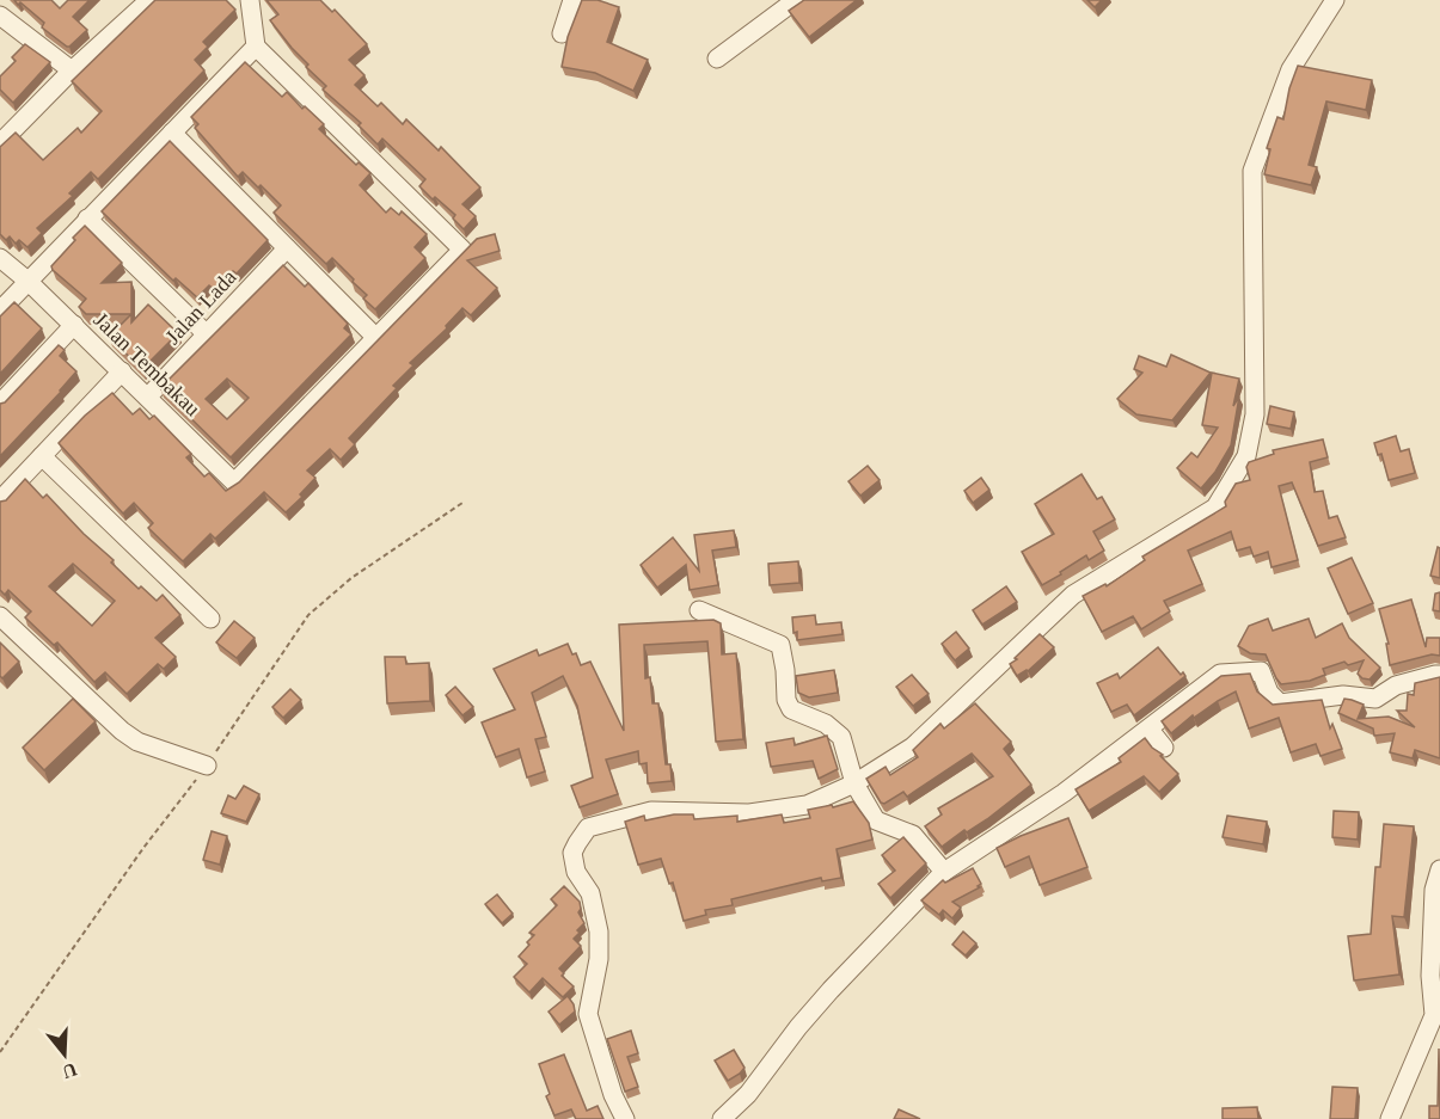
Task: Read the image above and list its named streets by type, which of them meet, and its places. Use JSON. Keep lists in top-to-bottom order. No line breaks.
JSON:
{"streets":{"street":["Jalan Lada","Jalan Tembakau"]},"crossings":[["Jalan Lada","Jalan Tembakau"]],"north":"bottom"}
